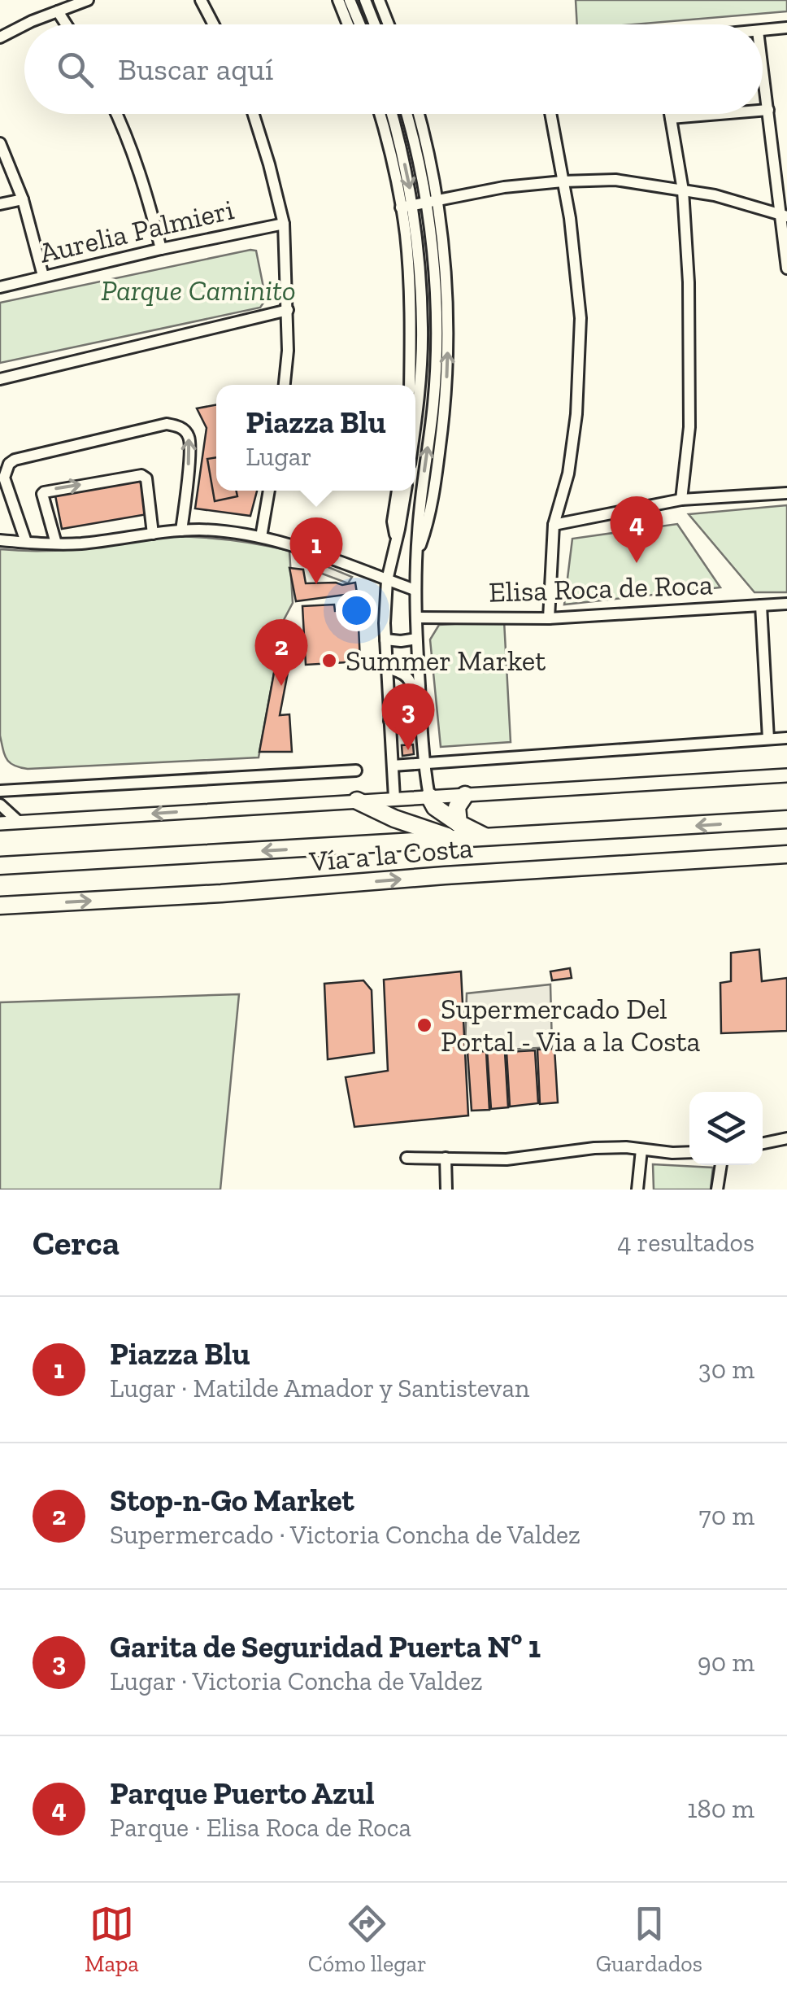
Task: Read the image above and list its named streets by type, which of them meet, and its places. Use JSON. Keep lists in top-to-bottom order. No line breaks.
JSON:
{"streets":{"highway":["Vía a la Costa"],"street":["Aurelia Palmieri","Elisa Roca de Roca"]},"parks":["Parque Caminito"],"places":["Summer Market","Supermercado Del Portal - Via a la Costa"],"page":{"search":"Buscar aquí","popup":["Piazza Blu","Lugar"],"pins":["4","1","2","3"],"heading":["Cerca","4 resultados"],"list":[{"mark":"1","name":"Piazza Blu","note":"Lugar · Matilde Amador y Santistevan","value":"30 m"},{"mark":"2","name":"Stop-n-Go Market","note":"Supermercado · Victoria Concha de Valdez","value":"70 m"},{"mark":"3","name":"Garita de Seguridad Puerta Nº 1","note":"Lugar · Victoria Concha de Valdez","value":"90 m"},{"mark":"4","name":"Parque Puerto Azul","note":"Parque · Elisa Roca de Roca","value":"180 m"}],"nav":["Mapa","Cómo llegar","Guardados"]}}
